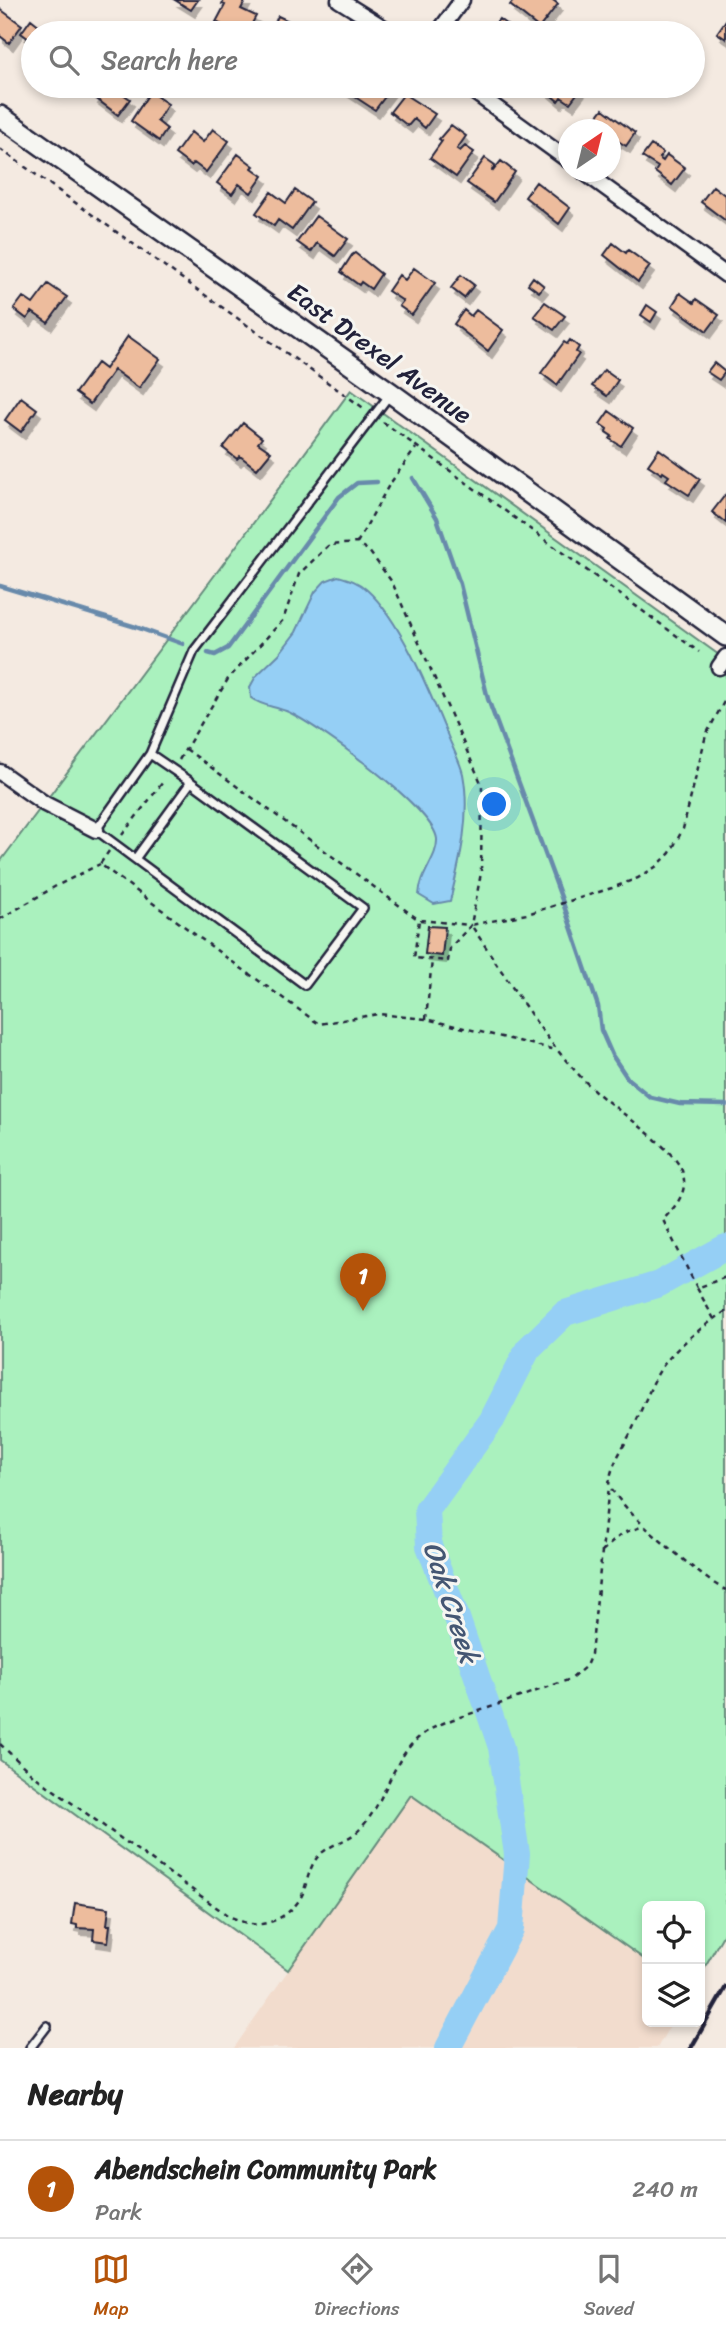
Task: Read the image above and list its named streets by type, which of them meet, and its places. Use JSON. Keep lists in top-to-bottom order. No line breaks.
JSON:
{"streets":{"street":["East Drexel Avenue"]},"water":["Oak Creek"],"north":"top right","page":{"search":"Search here","pins":"1","heading":"Nearby","list":[{"mark":"1","name":"Abendschein Community Park","note":"Park","value":"240 m"}],"nav":["Map","Directions","Saved"]}}
